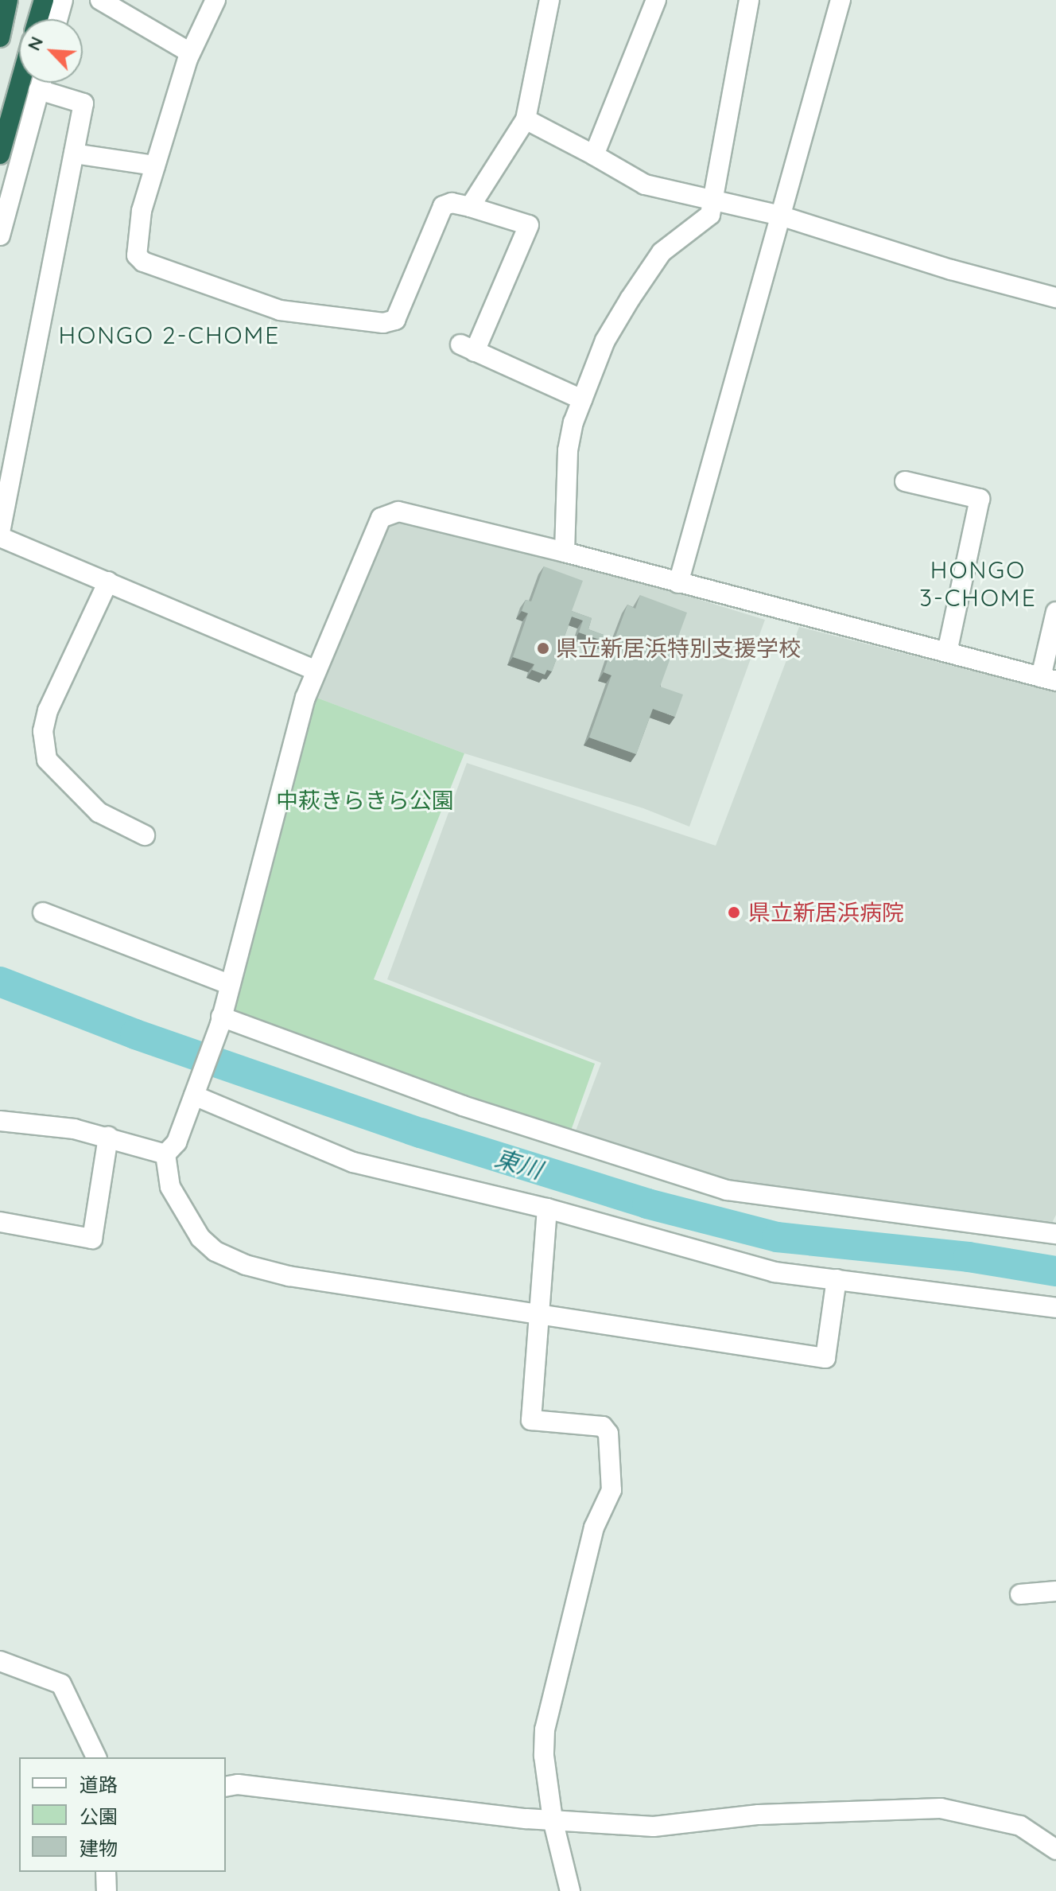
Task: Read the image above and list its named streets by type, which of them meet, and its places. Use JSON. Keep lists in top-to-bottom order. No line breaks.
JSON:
{"districts":["HONGO 2-CHOME","HONGO 3-CHOME"],"water":["東川"],"parks":["中萩きらきら公園"],"places":["県立新居浜特別支援学校","県立新居浜病院"],"legend":["道路","公園","建物"],"north":"top left"}
